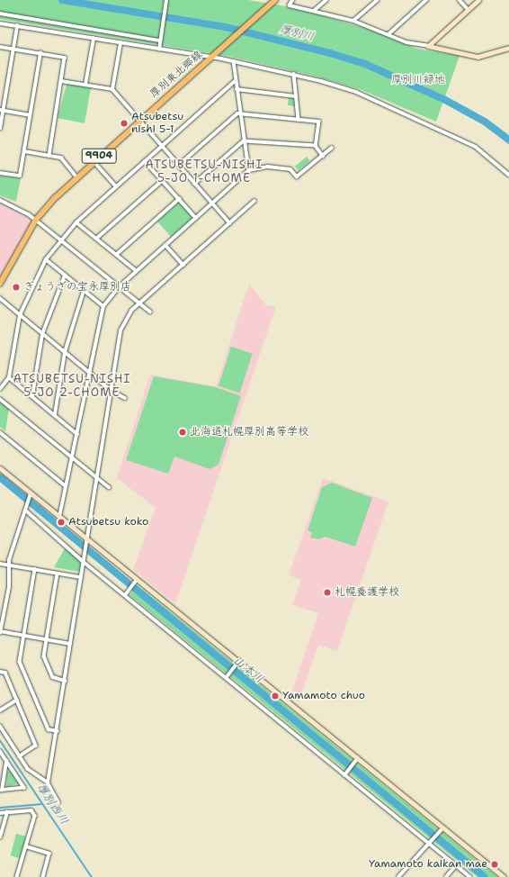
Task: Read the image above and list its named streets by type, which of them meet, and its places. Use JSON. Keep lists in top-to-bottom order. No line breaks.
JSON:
{"streets":{"main road":["厚別東北郷線","9904"]},"districts":["ATSUBETSU-NISHI 5-JO 1-CHOME","ATSUBETSU-NISHI 5-JO 2-CHOME"],"water":["厚別川","山本川","厚別西川"],"parks":["厚別川緑地"],"places":["Atsubetsu nishi 5-1","ぎょうざの宝永厚別店","北海道札幌厚別高等学校","Atsubetsu koko","札幌養護学校","Yamamoto chuo","Yamamoto kaikan mae"]}
